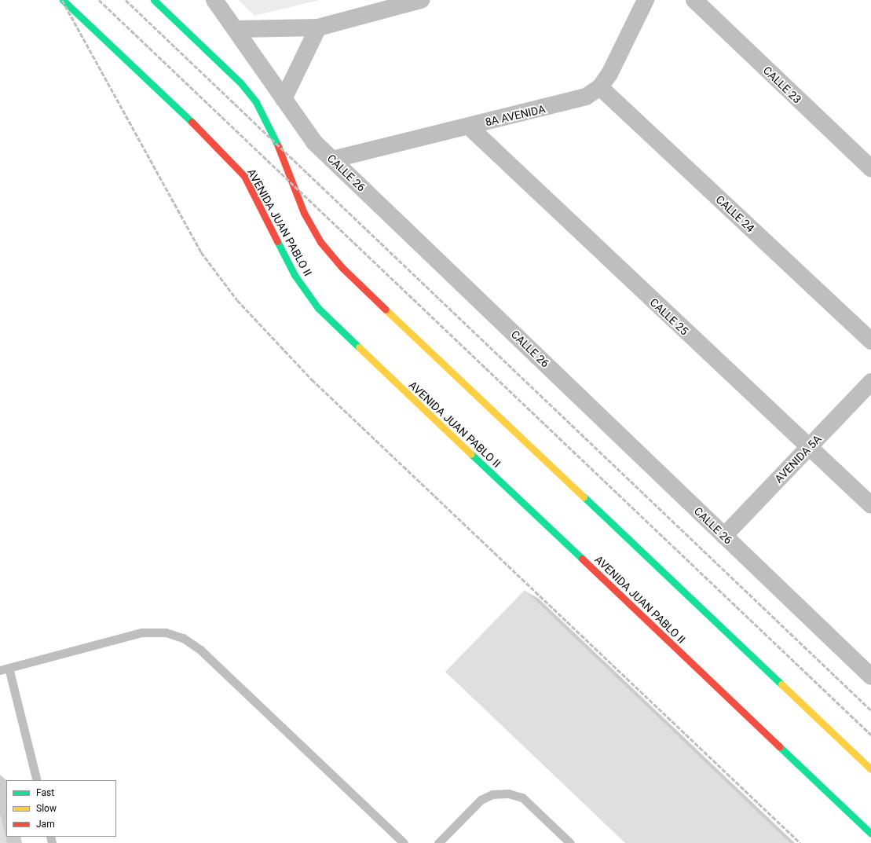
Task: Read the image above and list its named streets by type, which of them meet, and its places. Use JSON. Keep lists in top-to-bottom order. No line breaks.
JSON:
{"streets":{"main road":["AVENIDA JUAN PABLO II"],"street":["CALLE 23","8A AVENIDA","CALLE 26","CALLE 24","CALLE 25","AVENIDA 5A"]},"crossings":[["8A AVENIDA","CALLE 26"],["8A AVENIDA","CALLE 24"],["8A AVENIDA","CALLE 25"],["CALLE 26","AVENIDA 5A"],["CALLE 25","AVENIDA 5A"]],"legend":["Fast","Slow","Jam"]}
